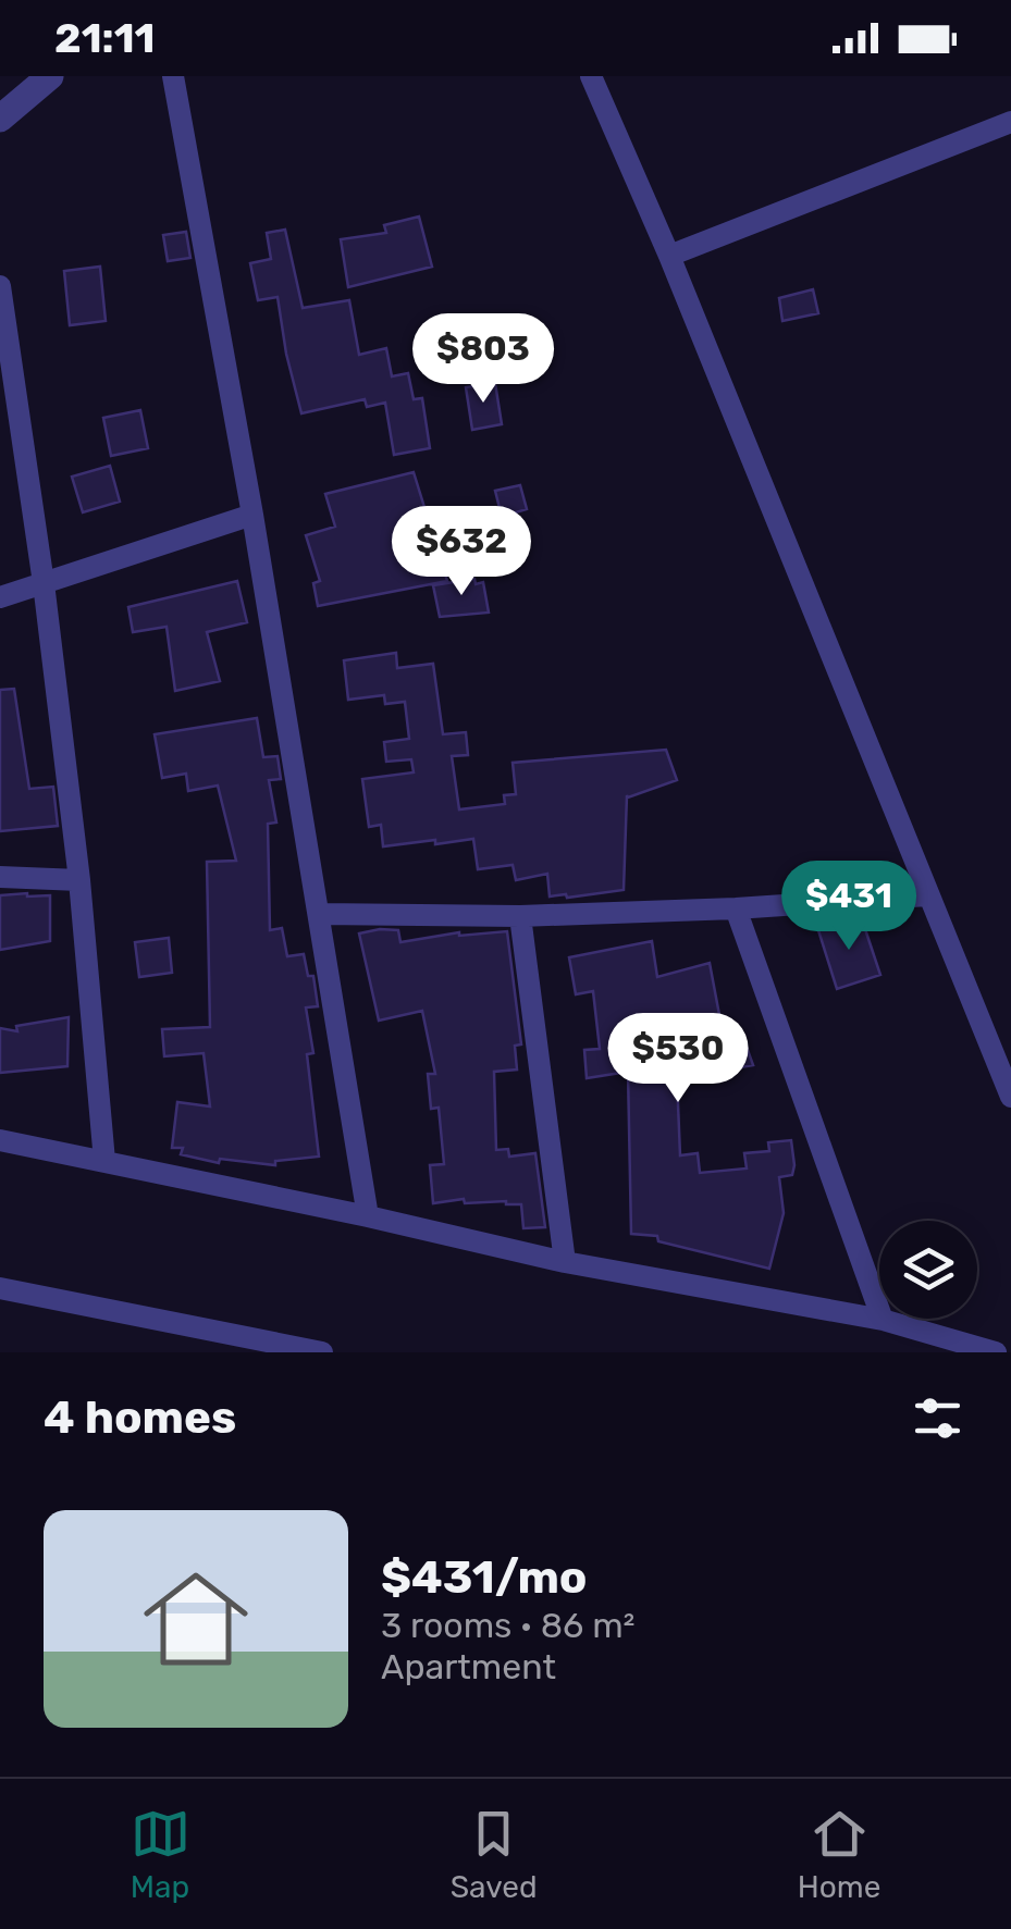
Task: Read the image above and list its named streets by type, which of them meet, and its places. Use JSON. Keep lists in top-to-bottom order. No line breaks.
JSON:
{"page":{"status":"21:11","price":["$803","$632","$431","$530"],"heading":"4 homes","list":[{"name":"$431/mo","note":"3 rooms · 86 m² · Apartment"}],"tabs":["Map","Saved","Home"]}}
